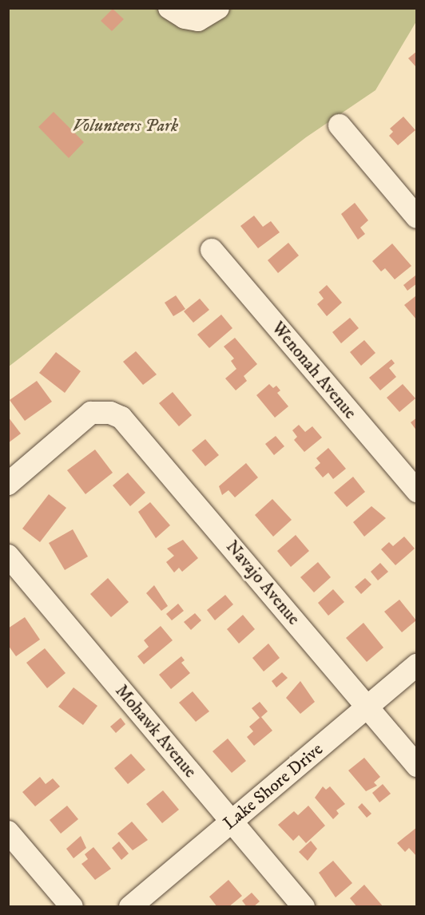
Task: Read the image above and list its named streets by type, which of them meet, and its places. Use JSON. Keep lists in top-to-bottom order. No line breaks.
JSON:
{"streets":{"street":["Wenonah Avenue","Navajo Avenue","Mohawk Avenue","Lake Shore Drive"]},"crossings":[["Navajo Avenue","Lake Shore Drive"],["Mohawk Avenue","Lake Shore Drive"]],"parks":["Volunteers Park"]}
